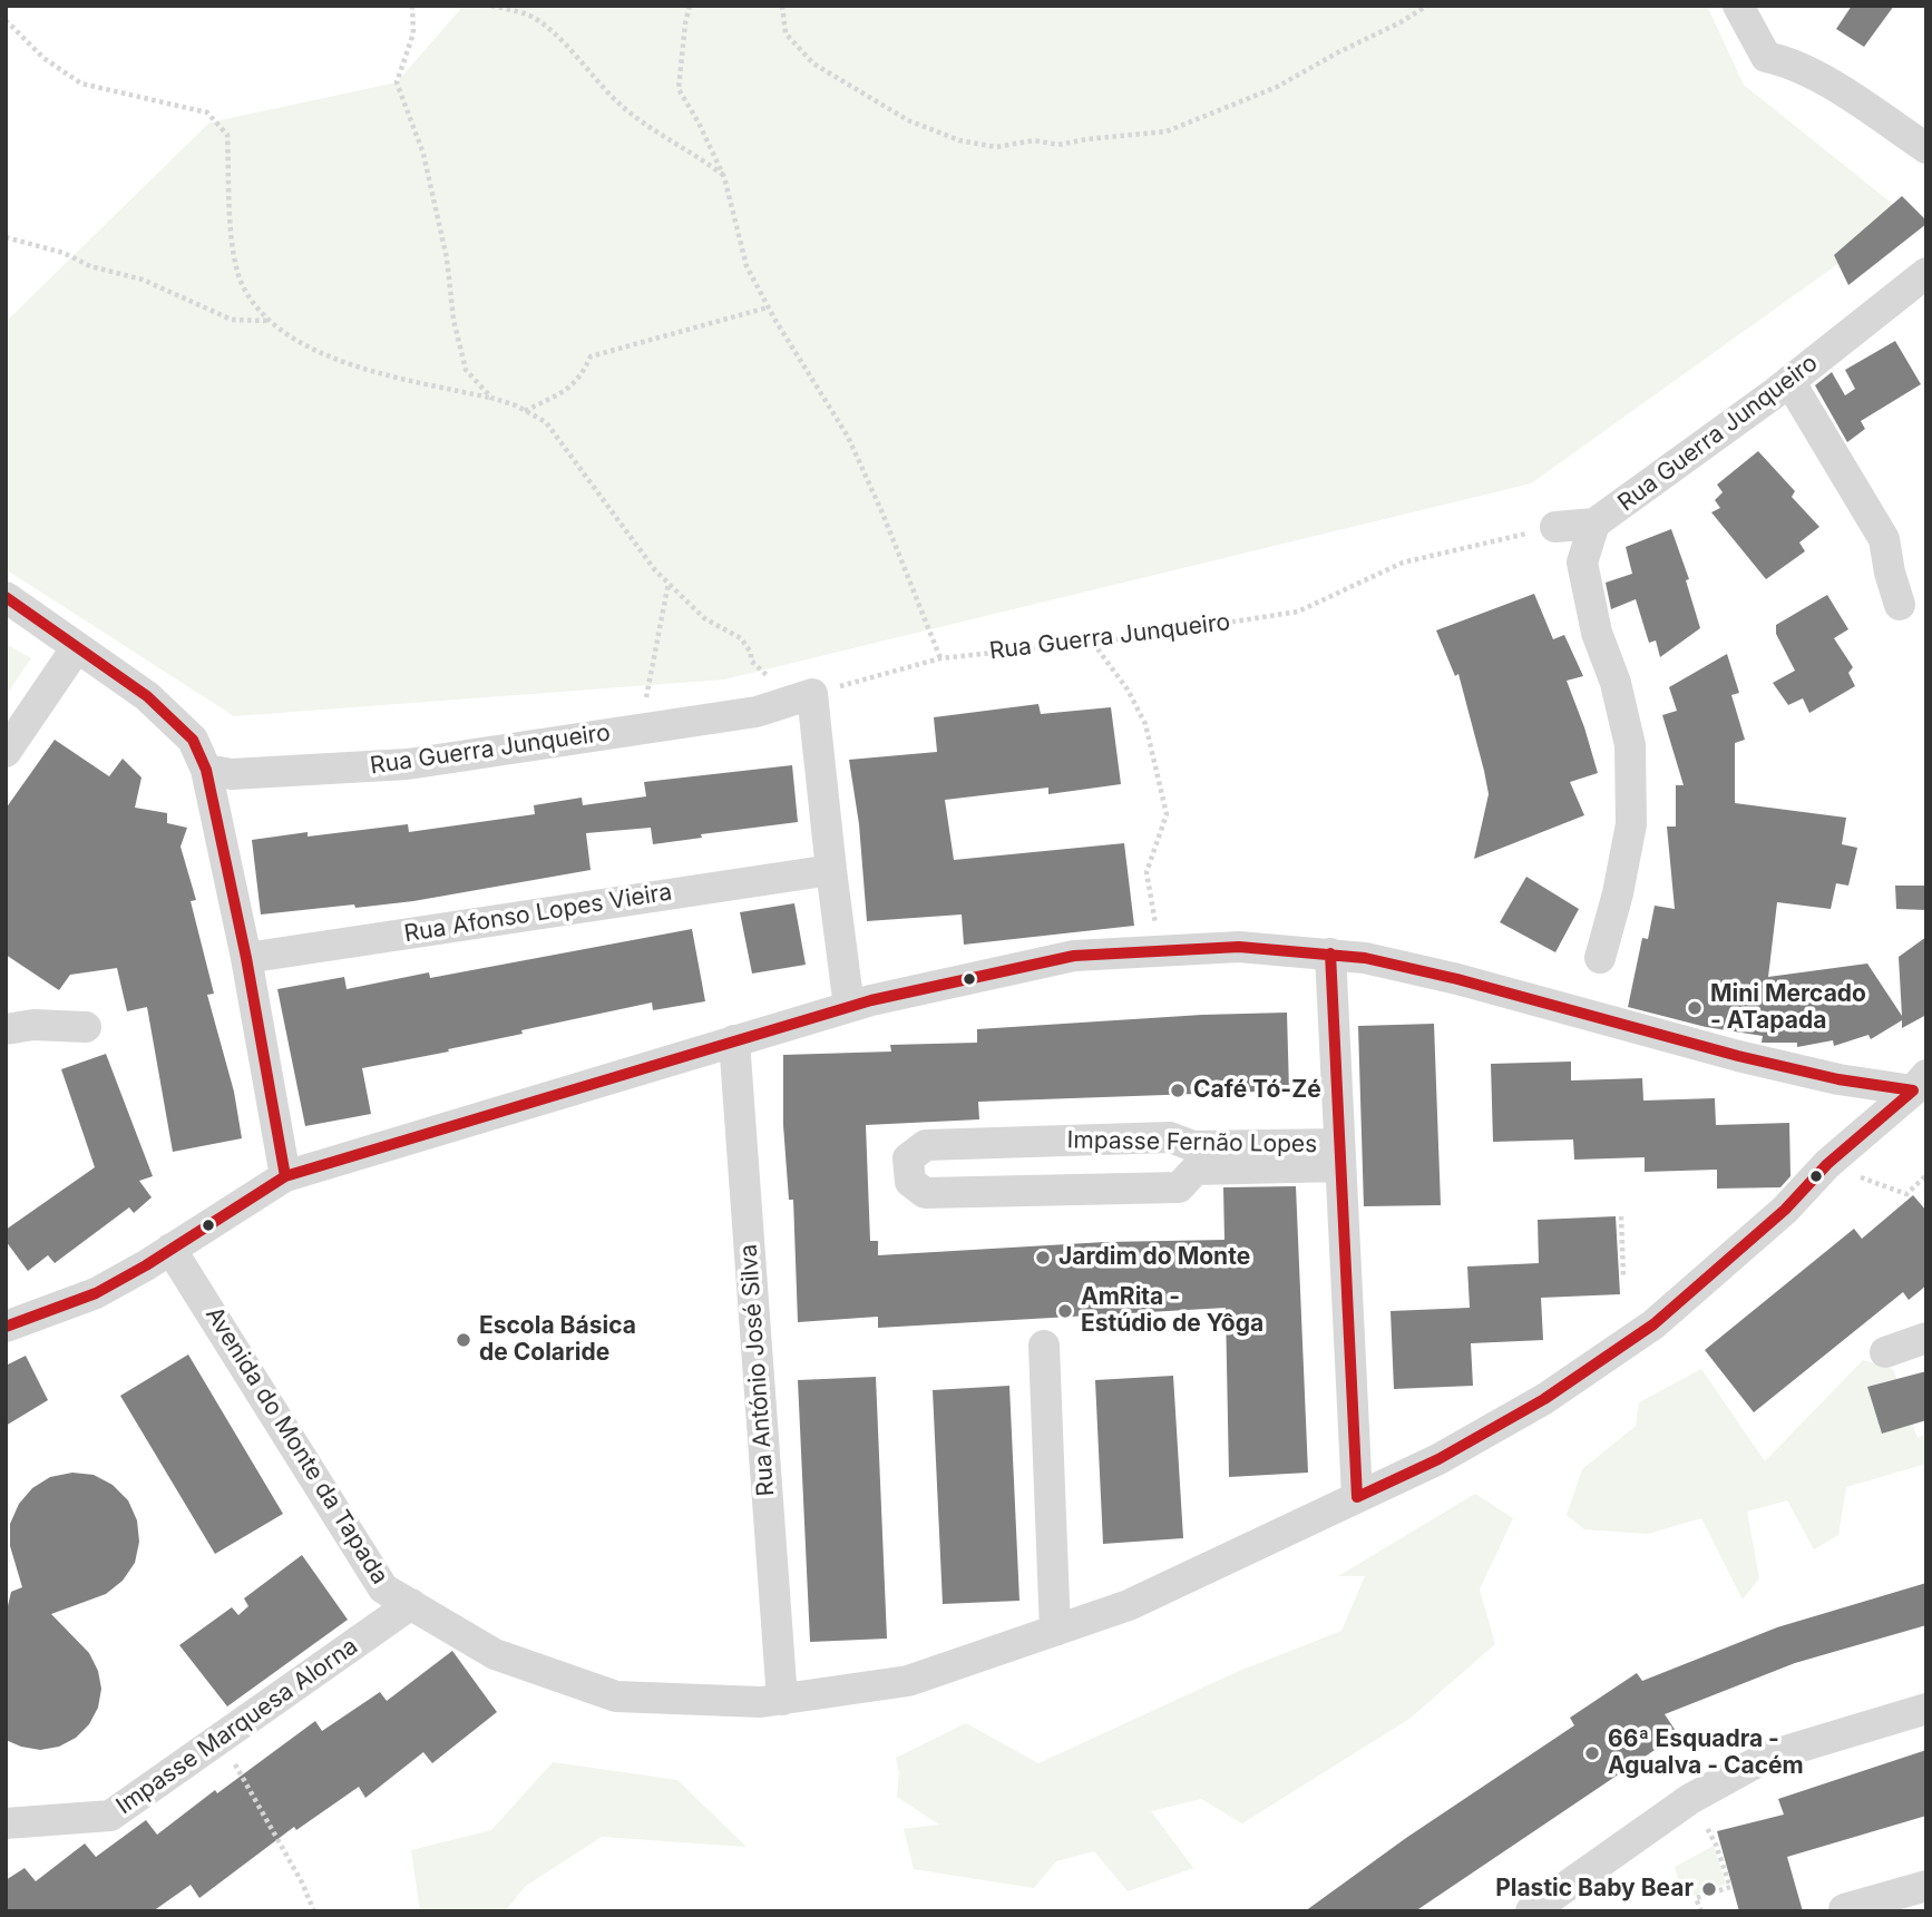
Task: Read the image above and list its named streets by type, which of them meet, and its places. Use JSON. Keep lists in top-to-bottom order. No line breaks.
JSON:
{"streets":{"street":["Rua Guerra Junqueiro","Rua Afonso Lopes Vieira","Impasse Fernão Lopes","Rua António José Silva","Avenida do Monte da Tapada","Impasse Marquesa Alorna"]},"crossings":[["Rua António José Silva","Avenida do Monte da Tapada"],["Avenida do Monte da Tapada","Impasse Marquesa Alorna"]],"places":["Mini Mercado - ATapada","Café Tó-Zé","Jardim do Monte","AmRita - Estúdio de Yôga","Escola Básica de Colaride","66ª Esquadra - Agualva - Cacém","Plastic Baby Bear"]}
